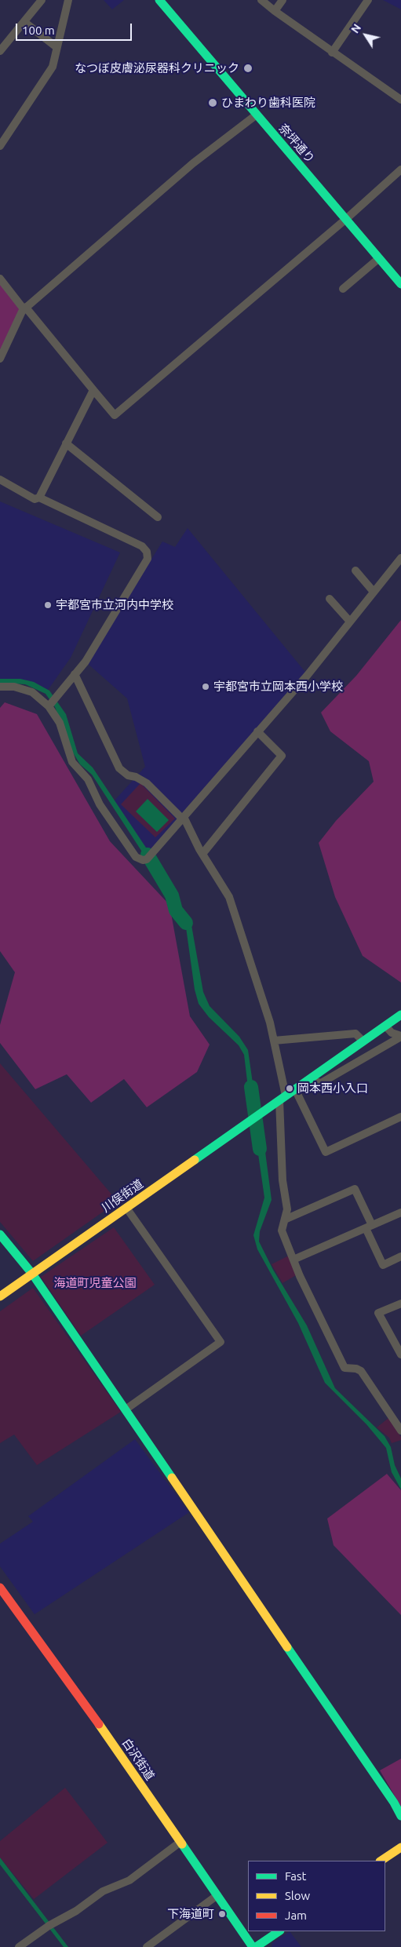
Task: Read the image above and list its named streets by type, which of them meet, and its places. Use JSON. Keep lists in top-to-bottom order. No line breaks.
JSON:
{"streets":{"street":["奈坪通り","川俣街道","白沢街道"]},"parks":["海道町児童公園"],"places":["なつぼ皮膚泌尿器科クリニック","ひまわり歯科医院","宇都宮市立河内中学校","宇都宮市立岡本西小学校","岡本西小入口","下海道町"],"legend":["Fast","Slow","Jam"],"scale_bar":"100 m","north":"top left"}
